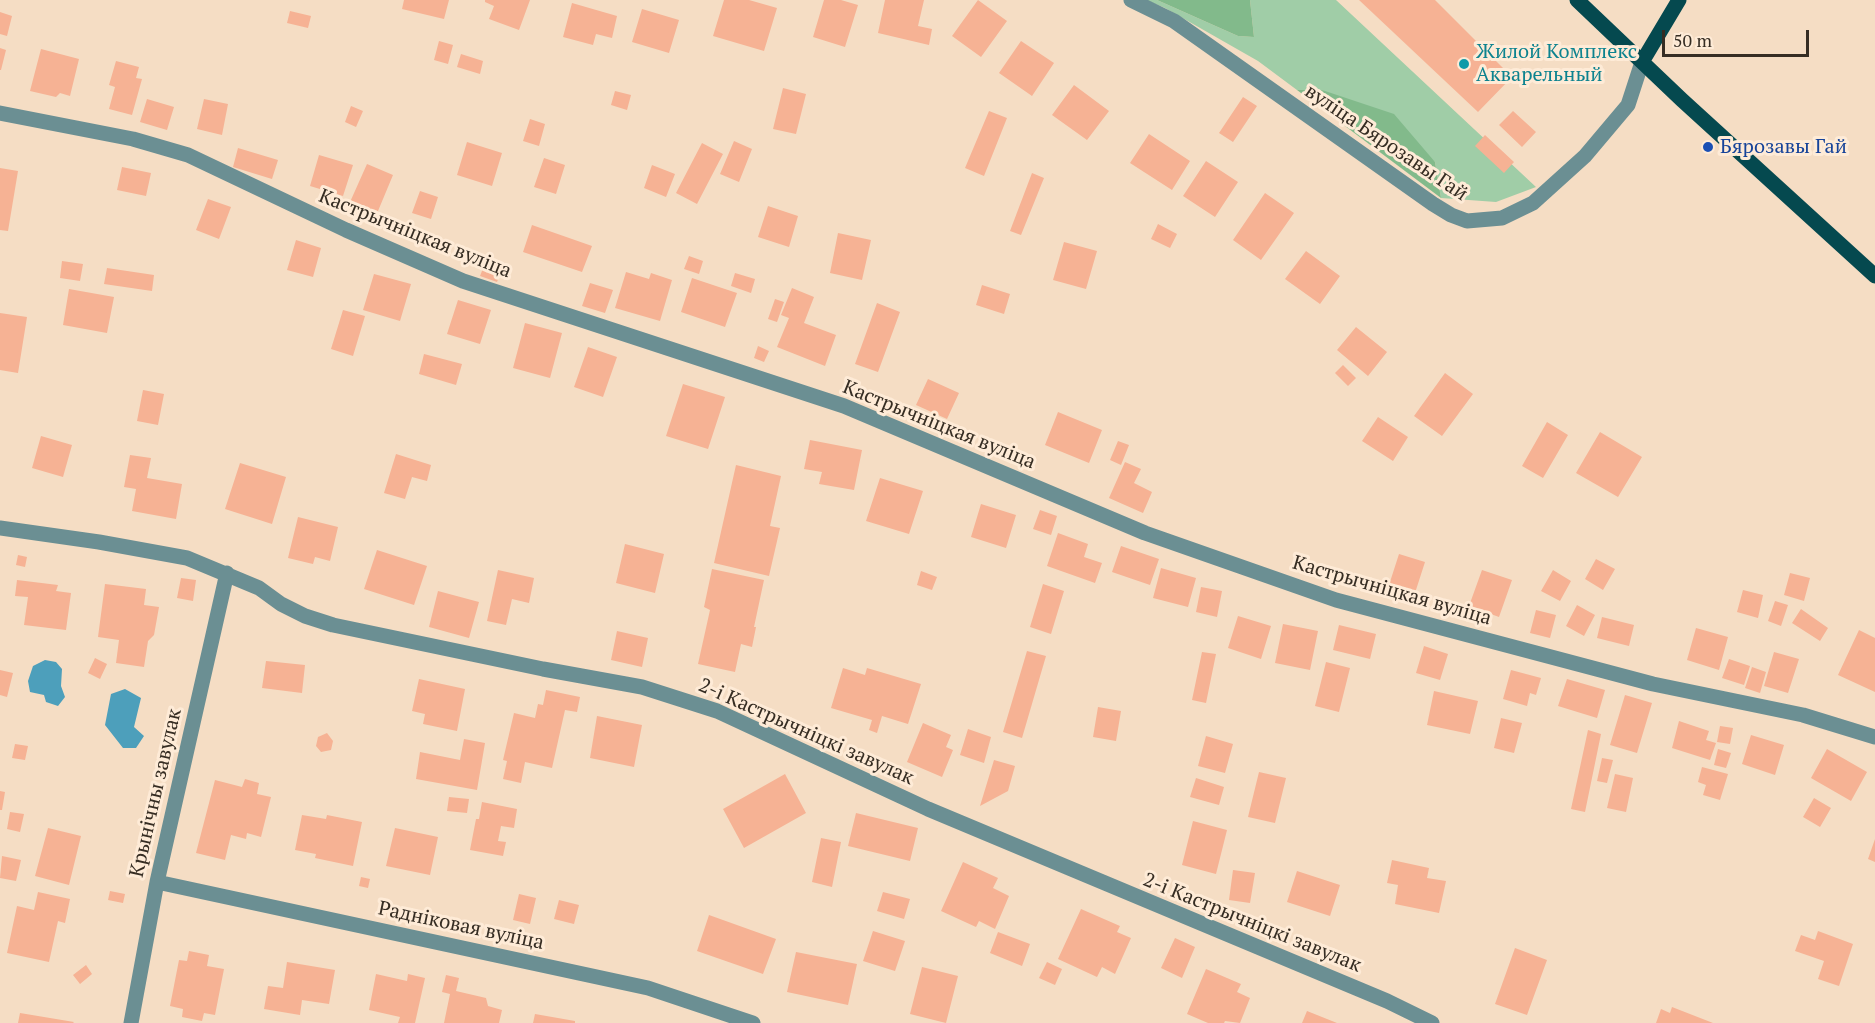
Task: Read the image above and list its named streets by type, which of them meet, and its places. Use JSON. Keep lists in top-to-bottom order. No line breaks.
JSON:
{"streets":{"street":["вуліца Бярозавы Гай","Кастрычніцкая вуліца","2-і Кастрычніцкі завулак","Крынічны завулак","Радніковая вуліца"]},"crossings":[["2-і Кастрычніцкі завулак","Крынічны завулак"],["Крынічны завулак","Радніковая вуліца"]],"places":["Жилой Комплекс Акварельный","Бярозавы Гай"],"scale_bar":"50 m"}
